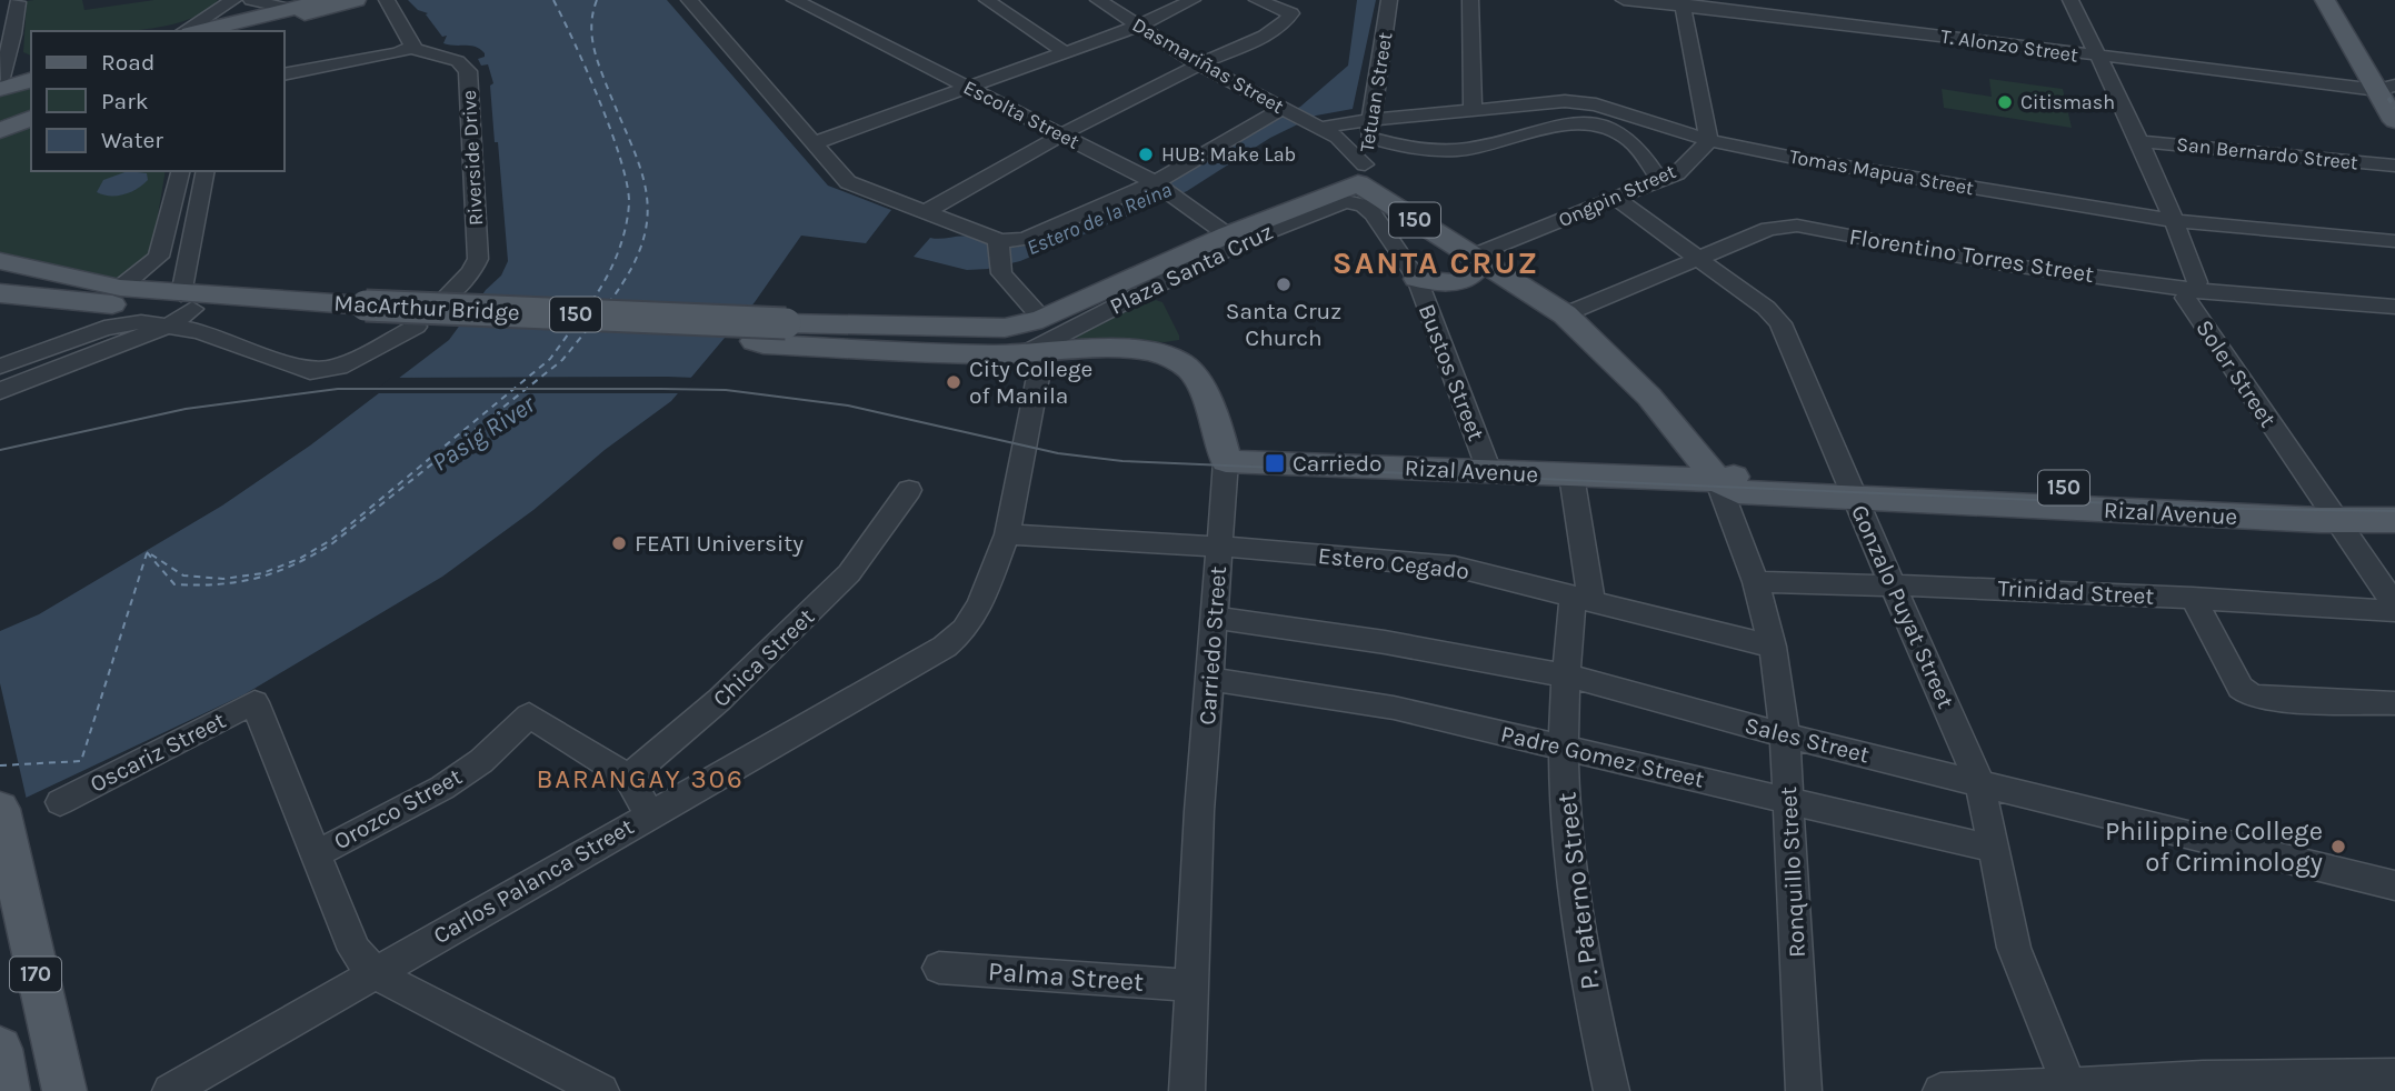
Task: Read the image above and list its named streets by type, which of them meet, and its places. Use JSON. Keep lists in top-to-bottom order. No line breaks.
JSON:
{"streets":{"main road":["150","Plaza Santa Cruz","MacArthur Bridge","Rizal Avenue","Carriedo Street","Ronquillo Street","170"],"street":["T. Alonzo Street","Dasmariñas Street","Tetuan Street","Escolta Street","San Bernardo Street","Riverside Drive","Tomas Mapua Street","Ongpin Street","Florentino Torres Street","Bustos Street","Soler Street","Estero Cegado","Trinidad Street","Gonzalo Puyat Street","Chica Street","Sales Street","Oscariz Street","Padre Gomez Street","Orozco Street","Carlos Palanca Street","P. Paterno Street","Palma Street"]},"crossings":[["T. Alonzo Street","Soler Street"],["Dasmariñas Street","Tetuan Street"],["Dasmariñas Street","Plaza Santa Cruz"],["Dasmariñas Street","Bustos Street"],["Dasmariñas Street","Ronquillo Street"],["Tetuan Street","Tomas Mapua Street"],["Tetuan Street","Plaza Santa Cruz"],["Tetuan Street","Bustos Street"],["Tetuan Street","Ronquillo Street"],["Escolta Street","Plaza Santa Cruz"],["San Bernardo Street","Soler Street"],["Tomas Mapua Street","Ongpin Street"],["Tomas Mapua Street","Soler Street"],["Ongpin Street","Gonzalo Puyat Street"],["Ongpin Street","Ronquillo Street"],["Florentino Torres Street","Soler Street"],["Florentino Torres Street","Gonzalo Puyat Street"],["Florentino Torres Street","Ronquillo Street"],["Plaza Santa Cruz","MacArthur Bridge"],["Plaza Santa Cruz","Bustos Street"],["Plaza Santa Cruz","Carriedo Street"],["Plaza Santa Cruz","Ronquillo Street"],["Plaza Santa Cruz","Carlos Palanca Street"],["MacArthur Bridge","Carriedo Street"],["Bustos Street","Rizal Avenue"],["Bustos Street","Ronquillo Street"],["Soler Street","Rizal Avenue"],["Rizal Avenue","Gonzalo Puyat Street"],["Rizal Avenue","Carriedo Street"],["Rizal Avenue","Ronquillo Street"],["Rizal Avenue","P. Paterno Street"],["Estero Cegado","Carriedo Street"],["Estero Cegado","Ronquillo Street"],["Estero Cegado","Carlos Palanca Street"],["Estero Cegado","P. Paterno Street"],["Trinidad Street","Gonzalo Puyat Street"],["Trinidad Street","Ronquillo Street"],["Gonzalo Puyat Street","Sales Street"],["Gonzalo Puyat Street","Padre Gomez Street"],["Carriedo Street","Sales Street"],["Carriedo Street","Padre Gomez Street"],["Carriedo Street","Carlos Palanca Street"],["Carriedo Street","Palma Street"],["Chica Street","Orozco Street"],["Sales Street","Ronquillo Street"],["Sales Street","P. Paterno Street"],["Oscariz Street","Orozco Street"],["Padre Gomez Street","Ronquillo Street"],["Padre Gomez Street","P. Paterno Street"]],"districts":["SANTA CRUZ","BARANGAY 306"],"water":["Estero de la Reina","Pasig River"],"places":{"other":["Citismash","HUB: Make Lab","Santa Cruz Church","City College of Manila","FEATI University","Philippine College of Criminology"],"transit":["Carriedo"]},"legend":["Road","Park","Water"]}
